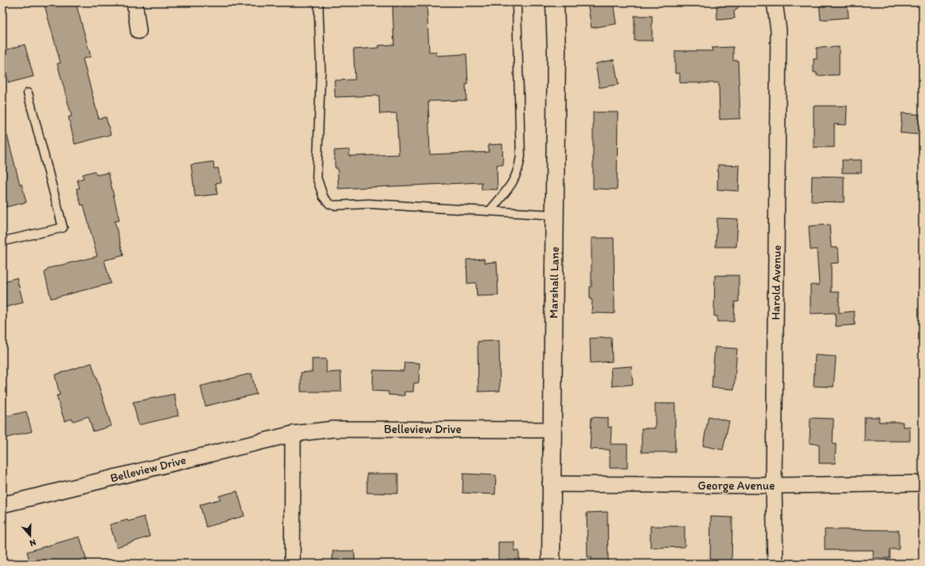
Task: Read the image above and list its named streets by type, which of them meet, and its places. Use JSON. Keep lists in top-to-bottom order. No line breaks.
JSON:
{"streets":{"street":["Marshall Lane","Harold Avenue","Belleview Drive","George Avenue"]},"crossings":[["Marshall Lane","Belleview Drive"],["Marshall Lane","George Avenue"],["Harold Avenue","George Avenue"]],"north":"bottom"}
